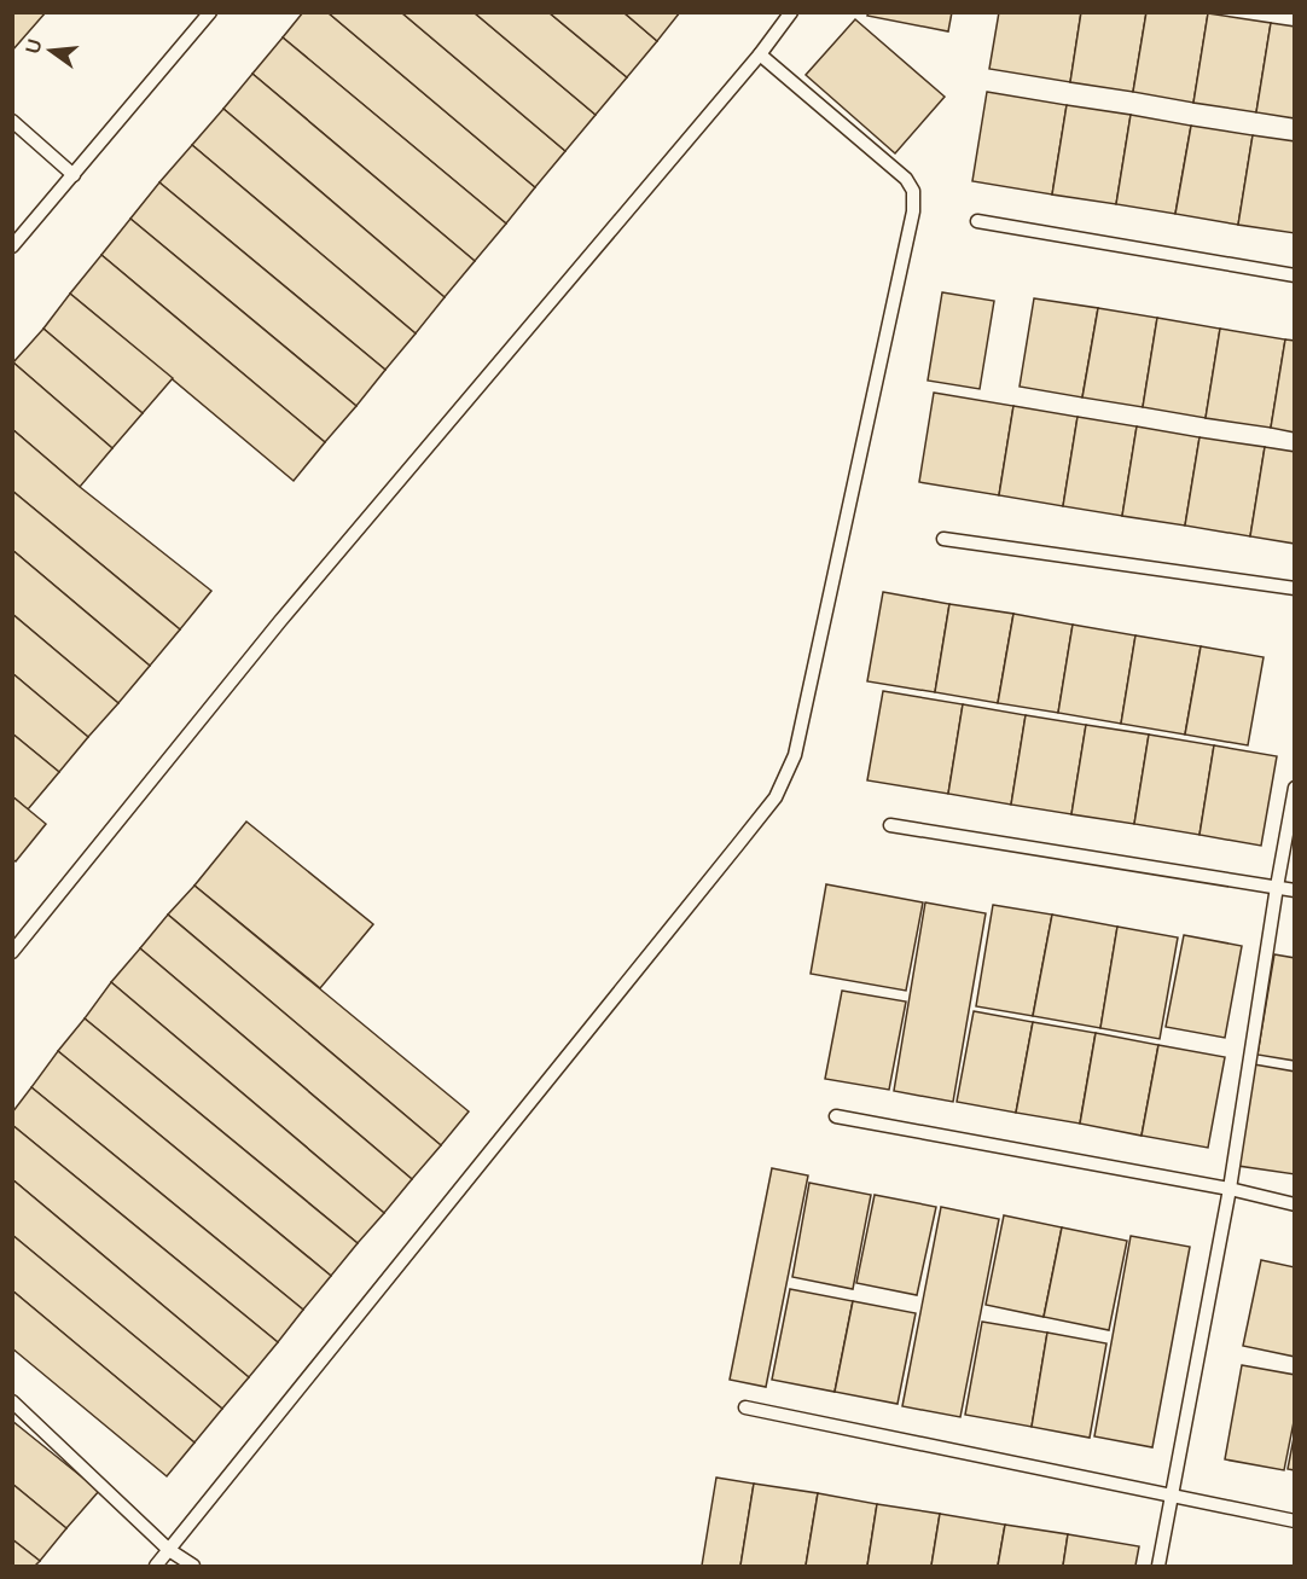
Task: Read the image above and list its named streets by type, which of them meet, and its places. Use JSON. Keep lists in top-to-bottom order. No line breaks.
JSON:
{"north":"left"}
